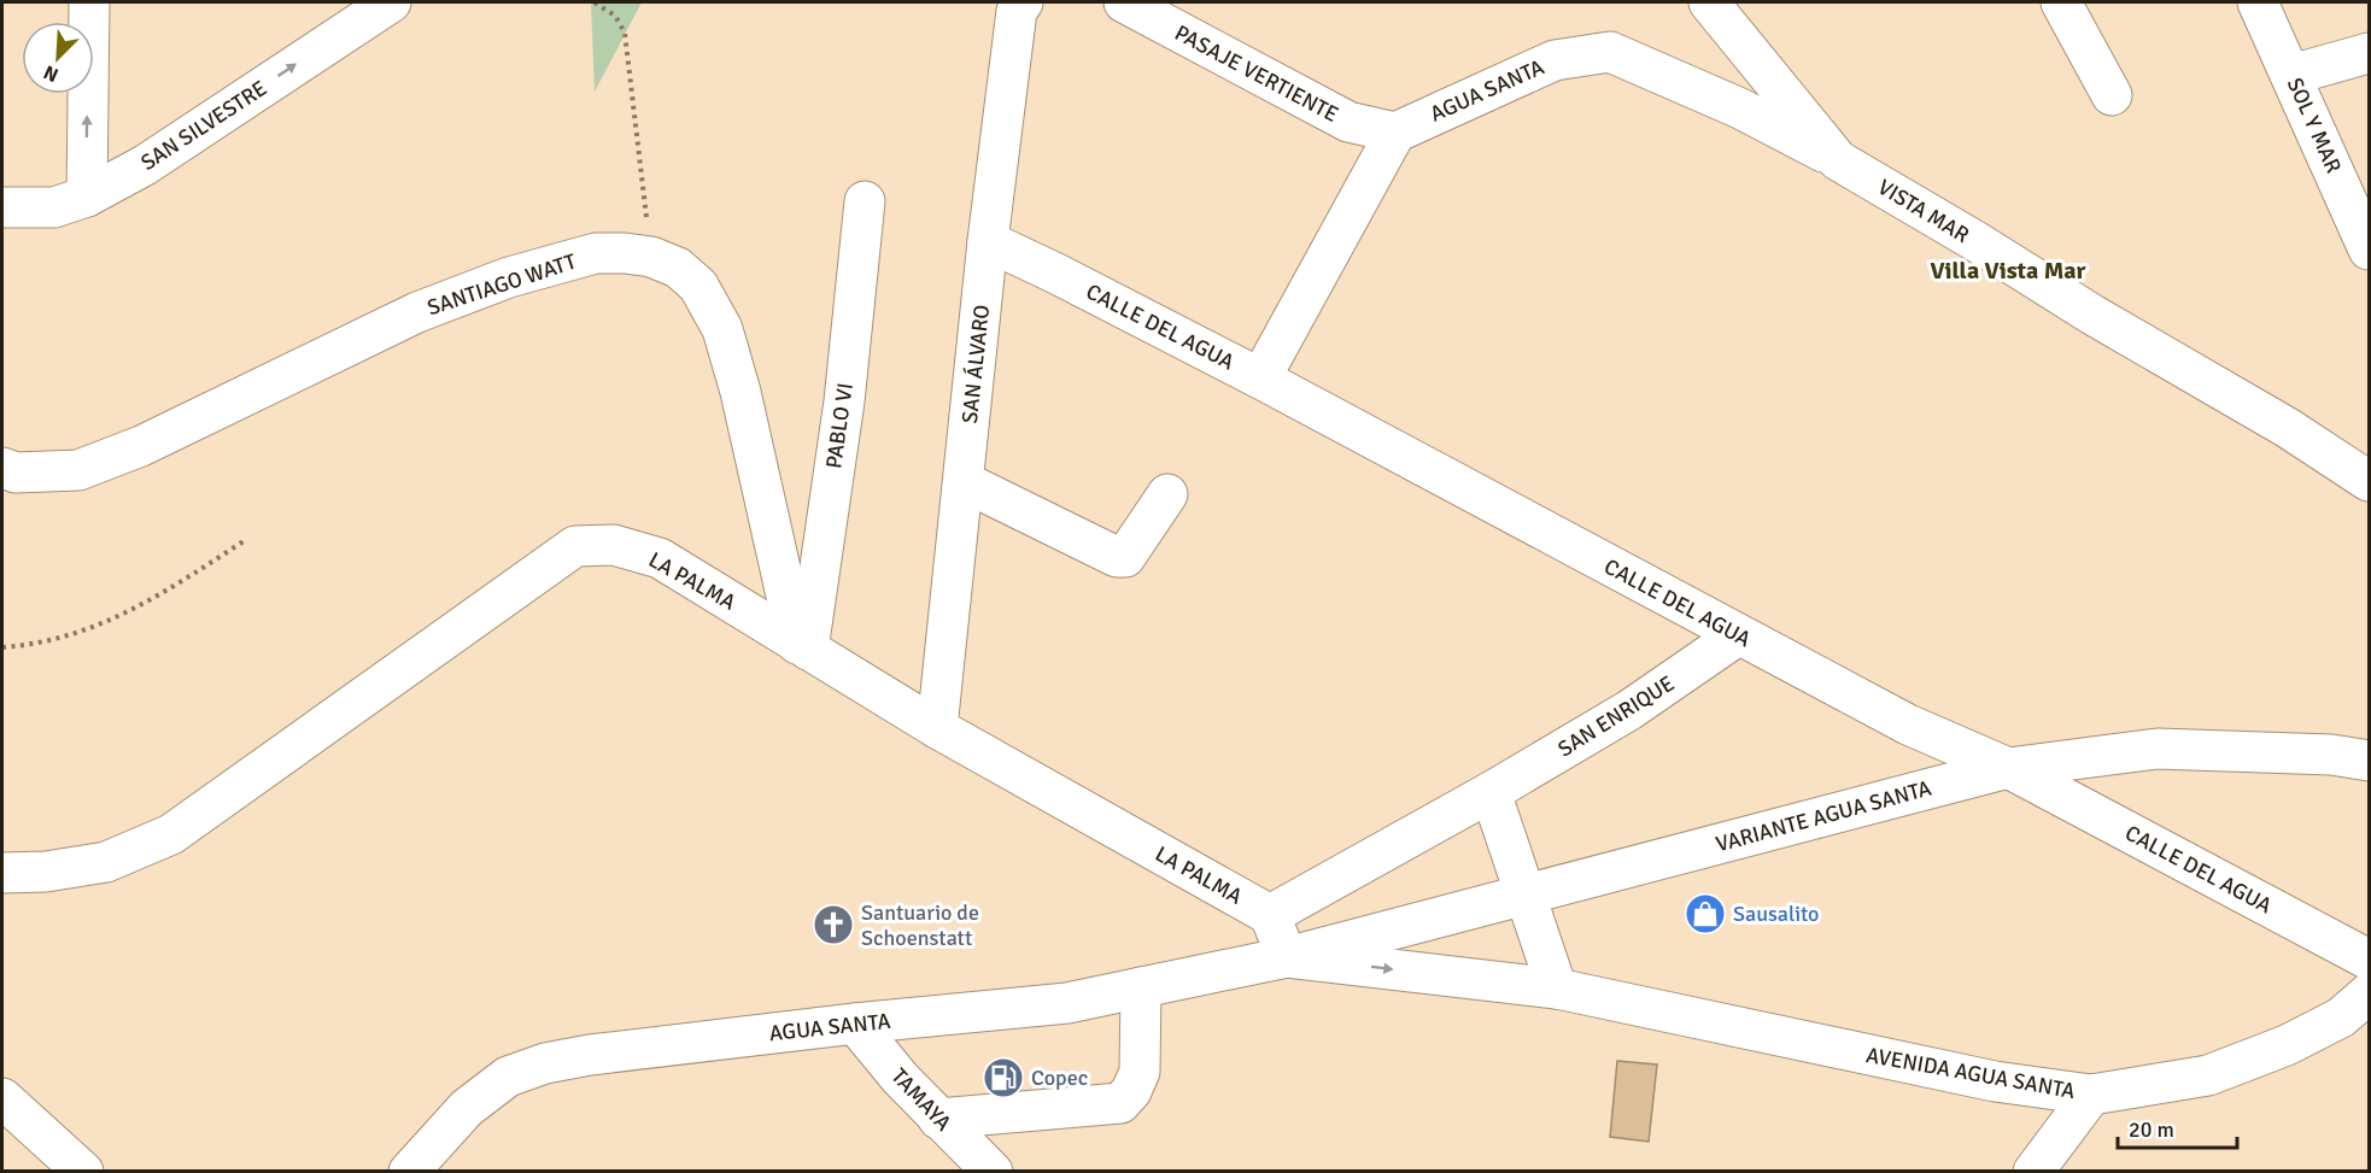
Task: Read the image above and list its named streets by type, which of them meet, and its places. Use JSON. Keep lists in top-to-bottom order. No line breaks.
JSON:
{"streets":{"street":["PASAJE VERTIENTE","AGUA SANTA","SAN SILVESTRE","SOL Y MAR","VISTA MAR","SANTIAGO WATT","CALLE DEL AGUA","SAN ÁLVARO","PABLO VI","LA PALMA","SAN ENRIQUE","VARIANTE AGUA SANTA","AVENIDA AGUA SANTA","TAMAYA"]},"crossings":[["PASAJE VERTIENTE","AGUA SANTA"],["AGUA SANTA","VISTA MAR"],["AGUA SANTA","VARIANTE AGUA SANTA"],["AGUA SANTA","AVENIDA AGUA SANTA"],["AGUA SANTA","TAMAYA"],["SANTIAGO WATT","PABLO VI"],["SANTIAGO WATT","LA PALMA"],["CALLE DEL AGUA","SAN ÁLVARO"],["CALLE DEL AGUA","SAN ENRIQUE"],["CALLE DEL AGUA","VARIANTE AGUA SANTA"],["SAN ÁLVARO","LA PALMA"],["PABLO VI","LA PALMA"],["LA PALMA","SAN ENRIQUE"],["VARIANTE AGUA SANTA","AVENIDA AGUA SANTA"]],"one_way":["SAN SILVESTRE"],"districts":["Villa Vista Mar"],"places":{"shop":["Sausalito"],"church":["Santuario de Schoenstatt"],"fuel station":["Copec"]},"scale_bar":"20 m","north":"bottom left"}
